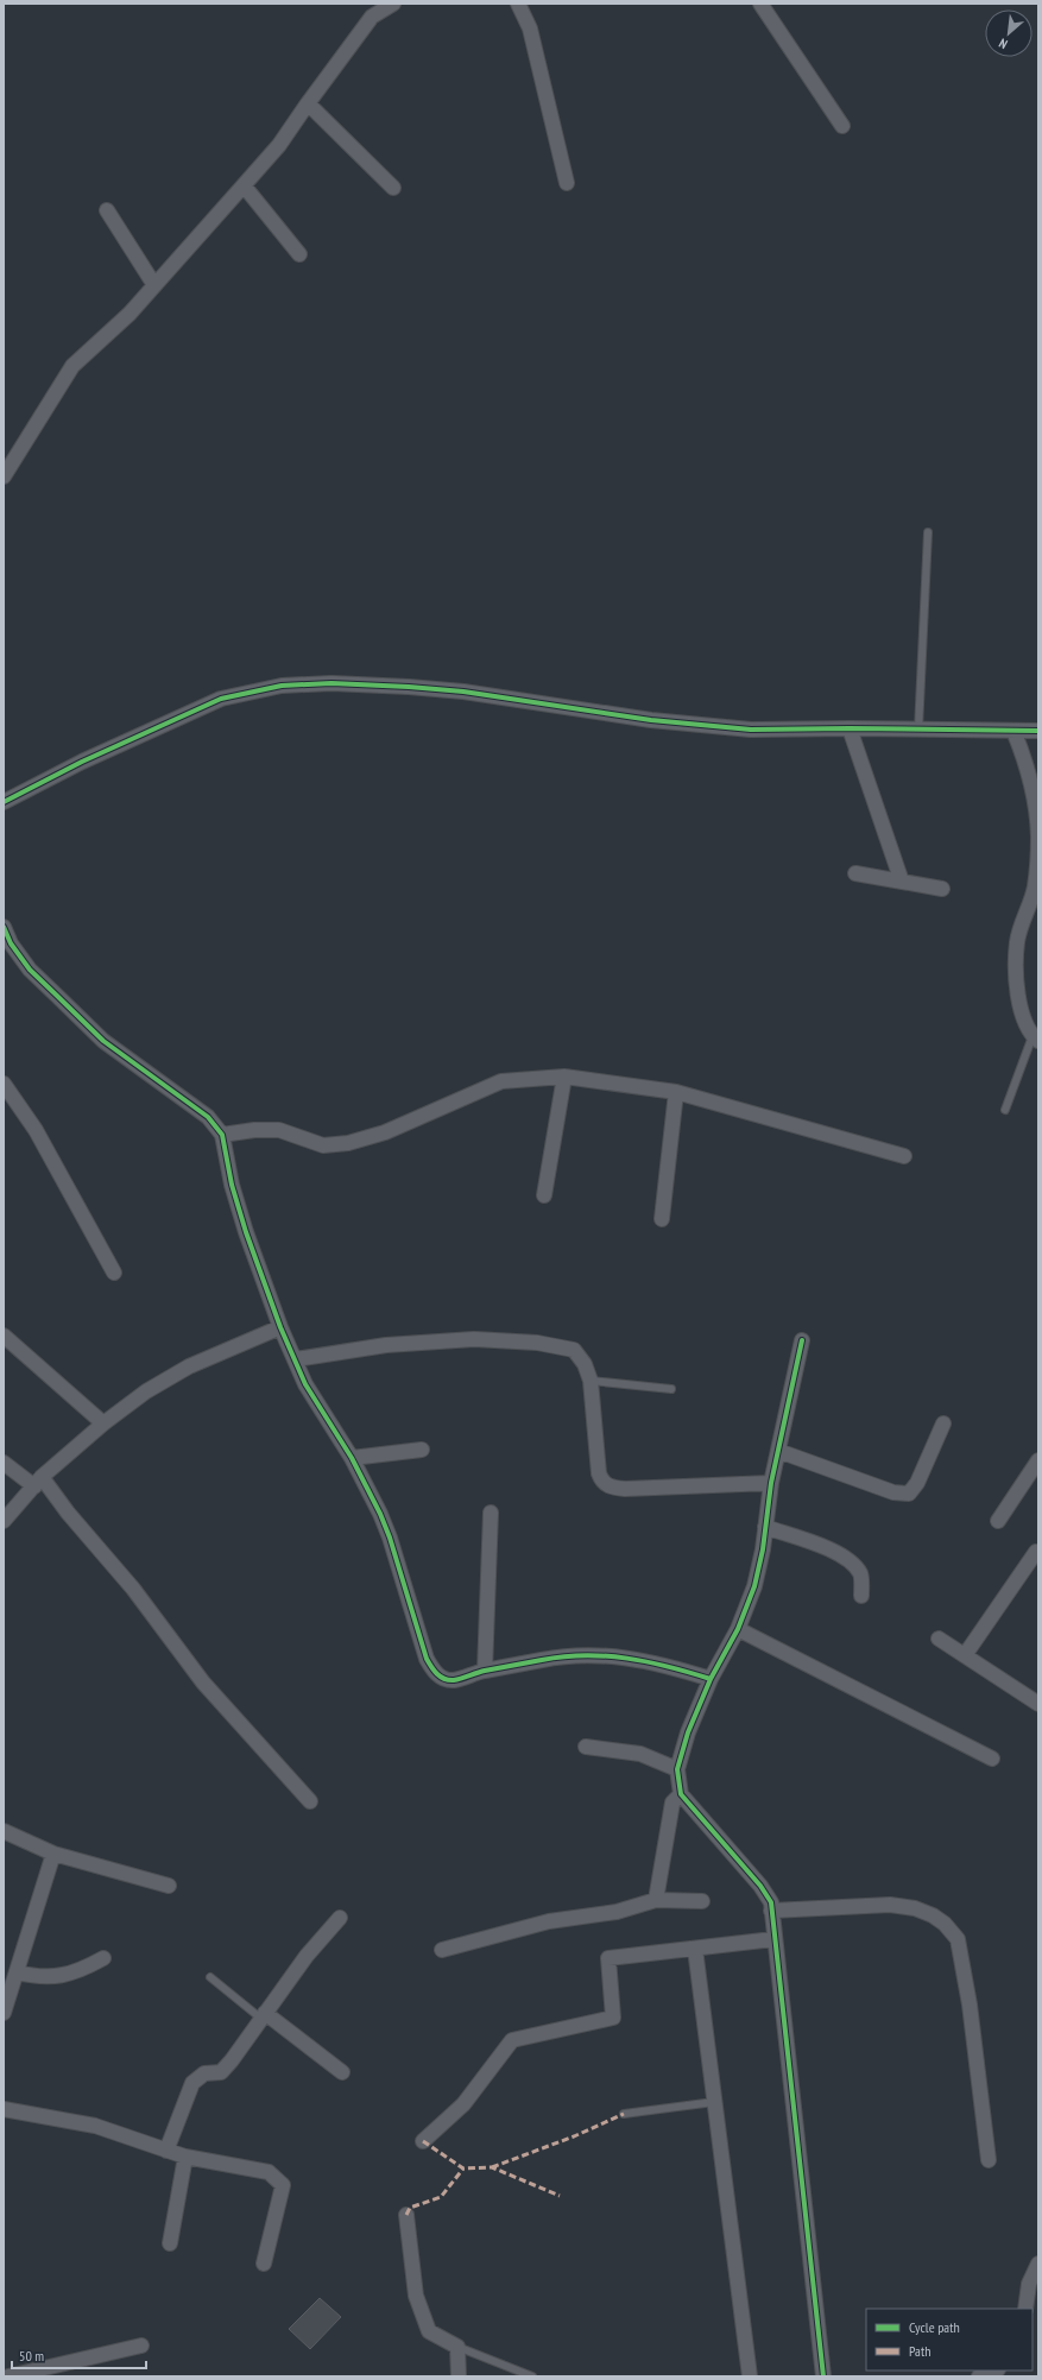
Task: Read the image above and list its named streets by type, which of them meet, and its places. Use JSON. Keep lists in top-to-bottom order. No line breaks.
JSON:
{"legend":["Cycle path","Path"],"scale_bar":"50 m","north":"bottom left"}
